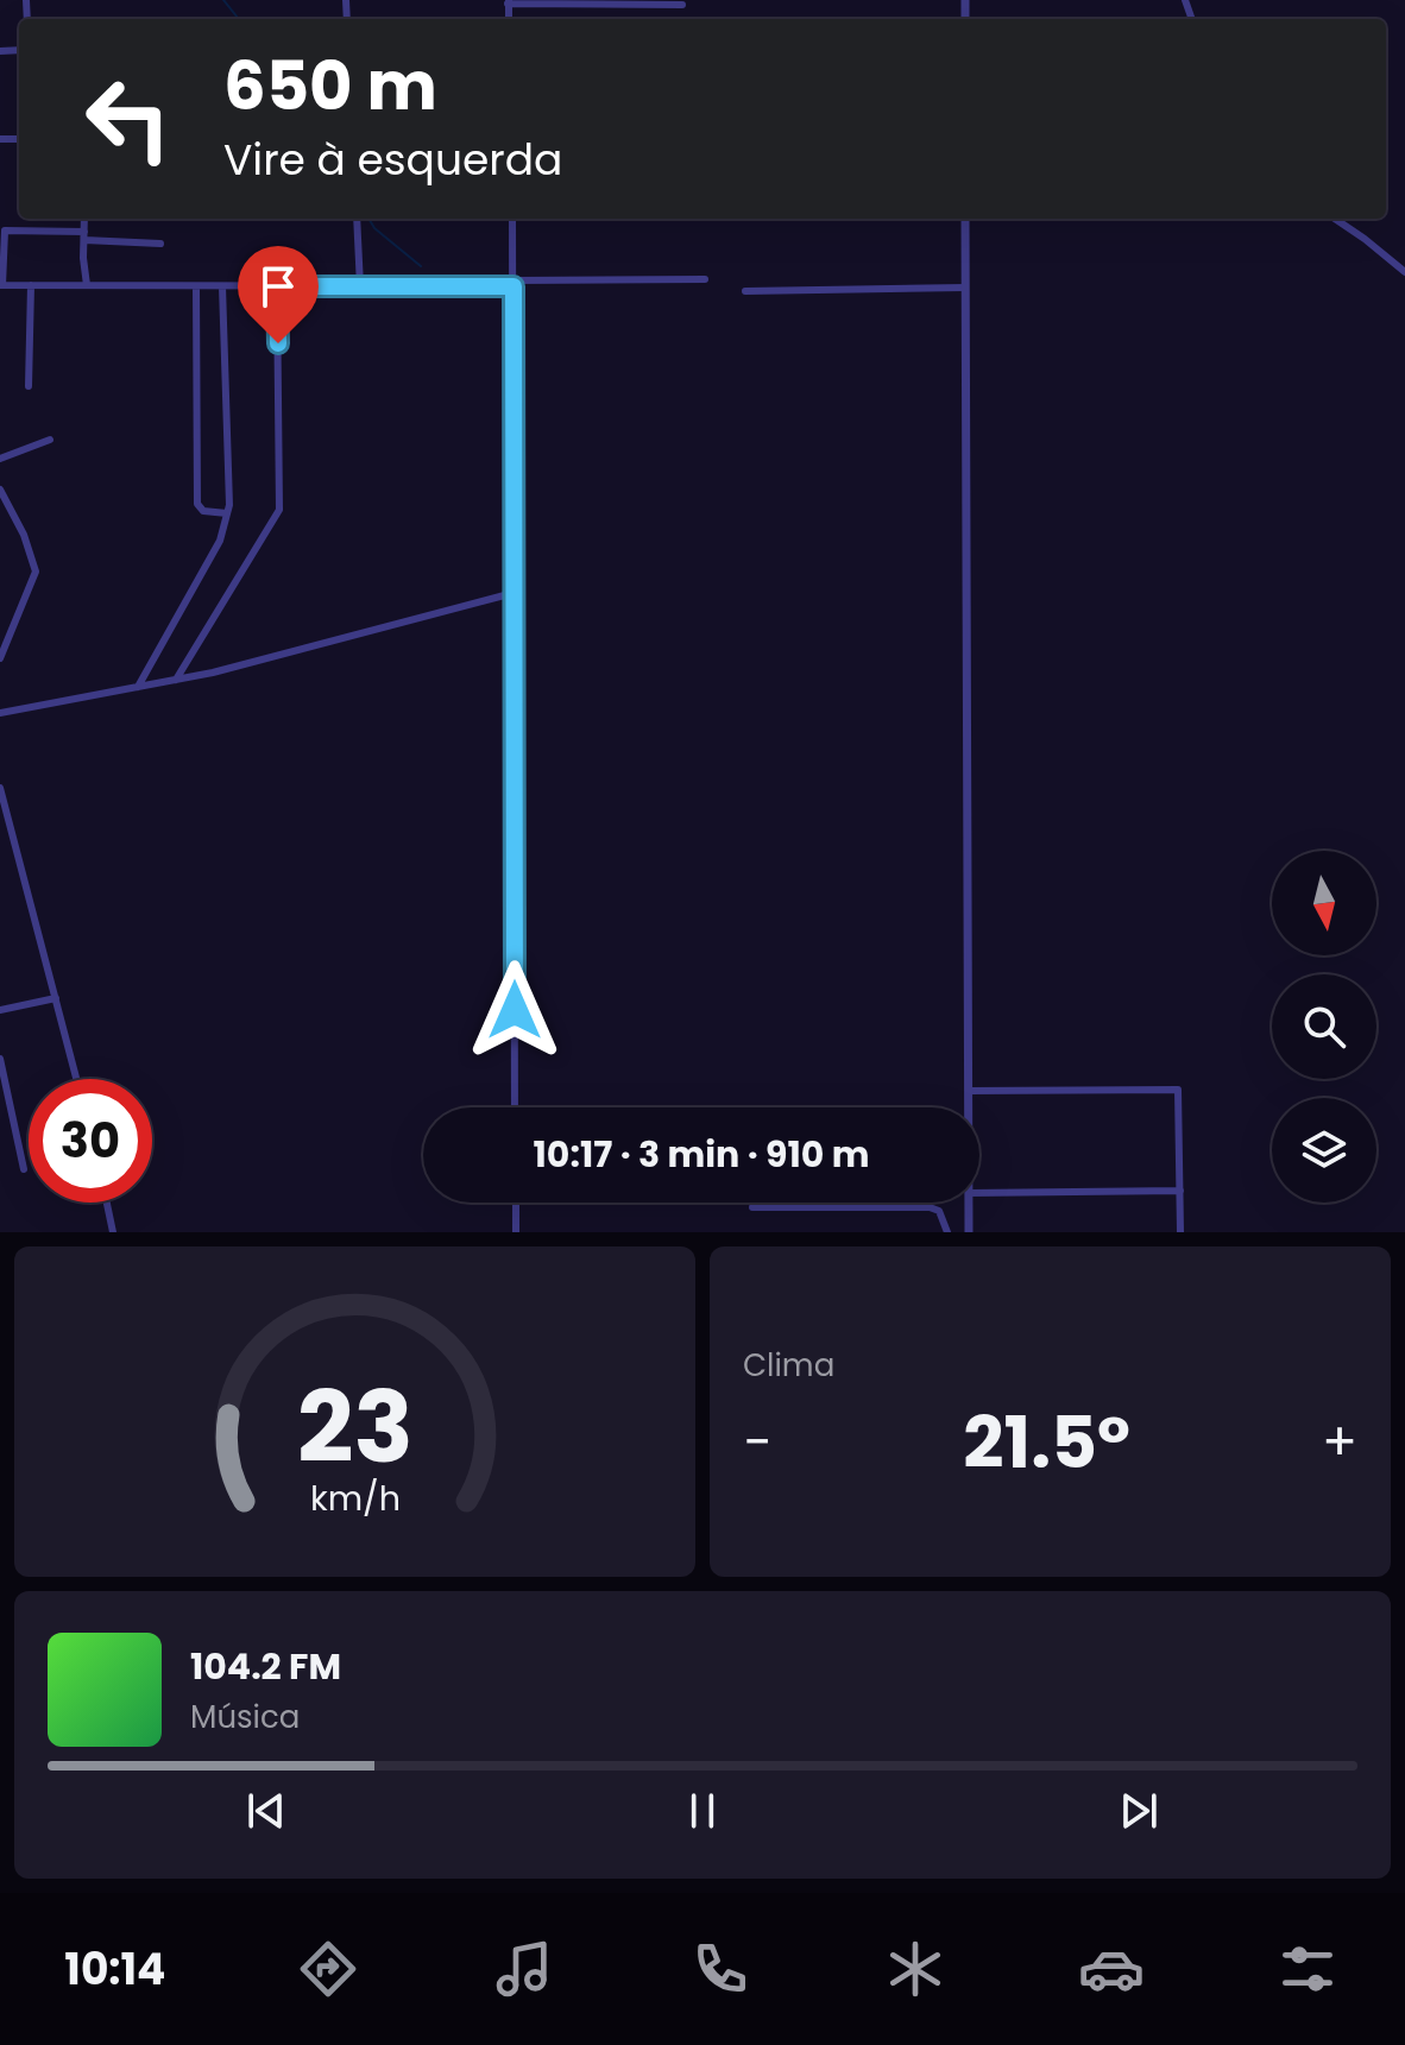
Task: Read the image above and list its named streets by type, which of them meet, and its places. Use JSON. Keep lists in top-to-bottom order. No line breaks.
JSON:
{"north":"bottom","page":{"turn":["650 m","Vire à esquerda"],"limit":"30","trip":"10:17 · 3 min · 910 m","tile":"Clima","heat":["−","21.5°","+"],"song":["104.2 FM","Música"],"tabs":"10:14","gauge":["23","km/h"]}}
